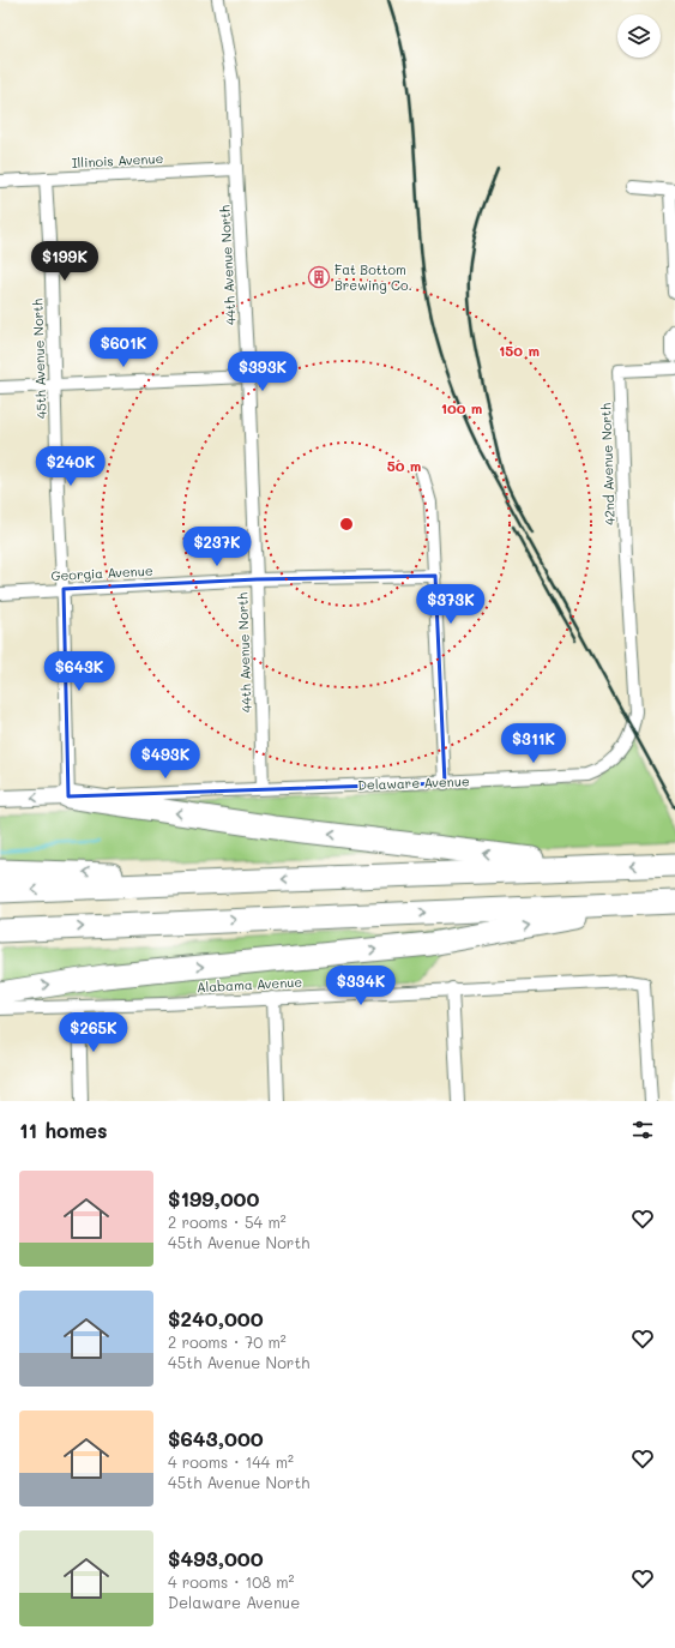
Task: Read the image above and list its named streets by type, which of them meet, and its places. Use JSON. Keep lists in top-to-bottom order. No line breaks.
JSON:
{"streets":{"main road":["Delaware Avenue"],"street":["Illinois Avenue","44th Avenue North","45th Avenue North","42nd Avenue North","Georgia Avenue","Alabama Avenue"]},"crossings":[["Illinois Avenue","44th Avenue North"],["Illinois Avenue","45th Avenue North"],["44th Avenue North","Georgia Avenue"],["44th Avenue North","Delaware Avenue"],["45th Avenue North","Georgia Avenue"],["45th Avenue North","Delaware Avenue"],["42nd Avenue North","Delaware Avenue"]],"places":{"building":["Fat Bottom Brewing Co."]},"page":{"price":["$199K","$601K","$393K","$240K","$237K","$373K","$643K","$311K","$493K","$334K","$265K"],"heading":"11 homes","list":[{"name":"$199,000","note":"2 rooms · 54 m² · 45th Avenue North"},{"name":"$240,000","note":"2 rooms · 70 m² · 45th Avenue North"},{"name":"$643,000","note":"4 rooms · 144 m² · 45th Avenue North"},{"name":"$493,000","note":"4 rooms · 108 m² · Delaware Avenue"}]},"rings":["150 m","100 m","50 m"]}
